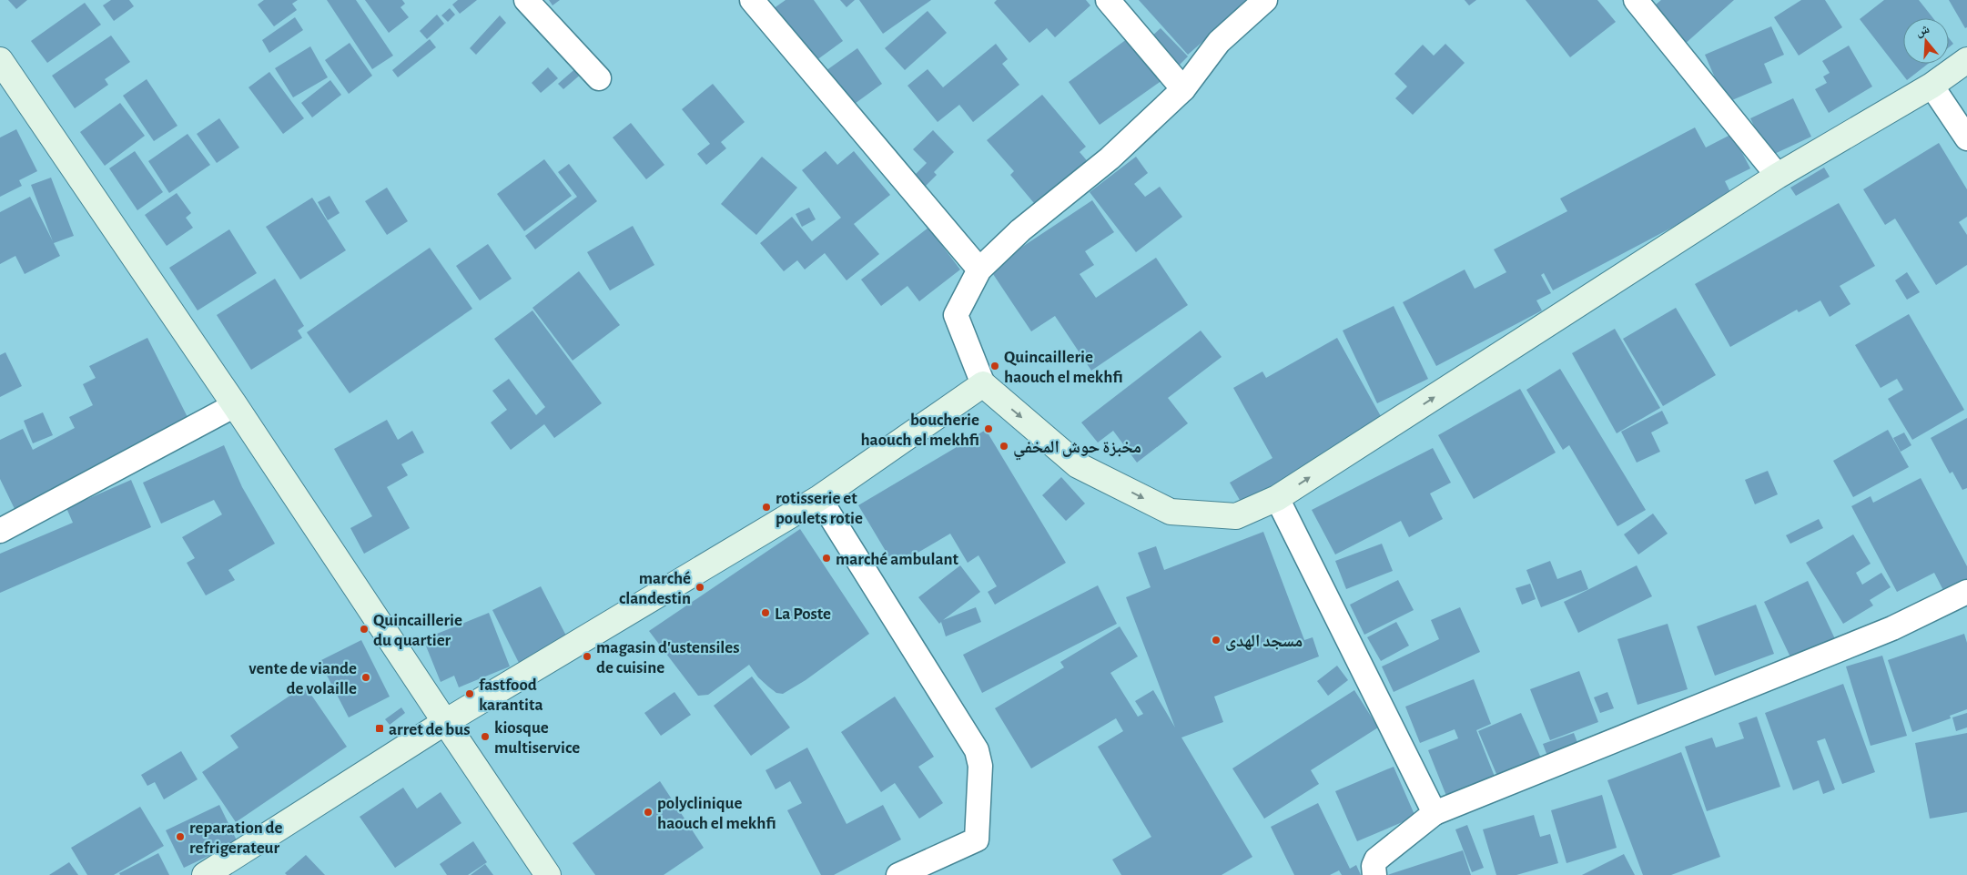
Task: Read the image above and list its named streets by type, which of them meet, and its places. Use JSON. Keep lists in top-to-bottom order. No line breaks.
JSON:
{"places":{"other":["Quincaillerie haouch el mekhfi","boucherie haouch el mekhfi","مخبزة حوش المخفي","rotisserie et poulets rotie","marché ambulant","marché clandestin","La Poste","Quincaillerie du quartier","مسجد الهدى","magasin d'ustensiles de cuisine","vente de viande de volaille","fastfood karantita","kiosque multiservice","polyclinique haouch el mekhfi","reparation de refrigerateur"],"transit":["arret de bus"]},"north":"top"}
